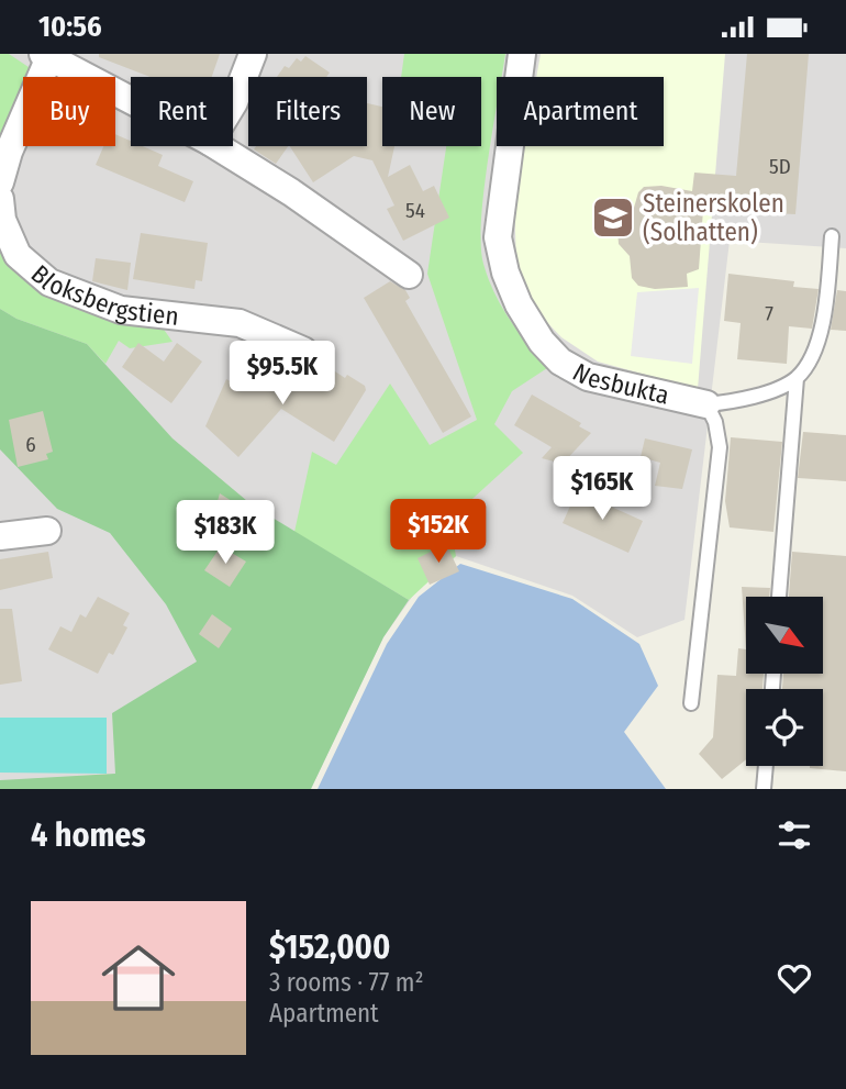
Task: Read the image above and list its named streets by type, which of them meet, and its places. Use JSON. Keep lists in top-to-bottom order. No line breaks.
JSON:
{"streets":{"street":["Bloksbergstien","Nesbukta"]},"places":{"school or university":["Steinerskolen (Solhatten)"]},"house_numbers":["5D","54","7","6"],"north":"bottom right","page":{"status":"10:56","chip":["Buy","Rent","Filters","New","Apartment"],"price":["$95.5K","$165K","$152K","$183K"],"heading":"4 homes","list":[{"name":"$152,000","note":"3 rooms · 77 m² · Apartment"}]}}
